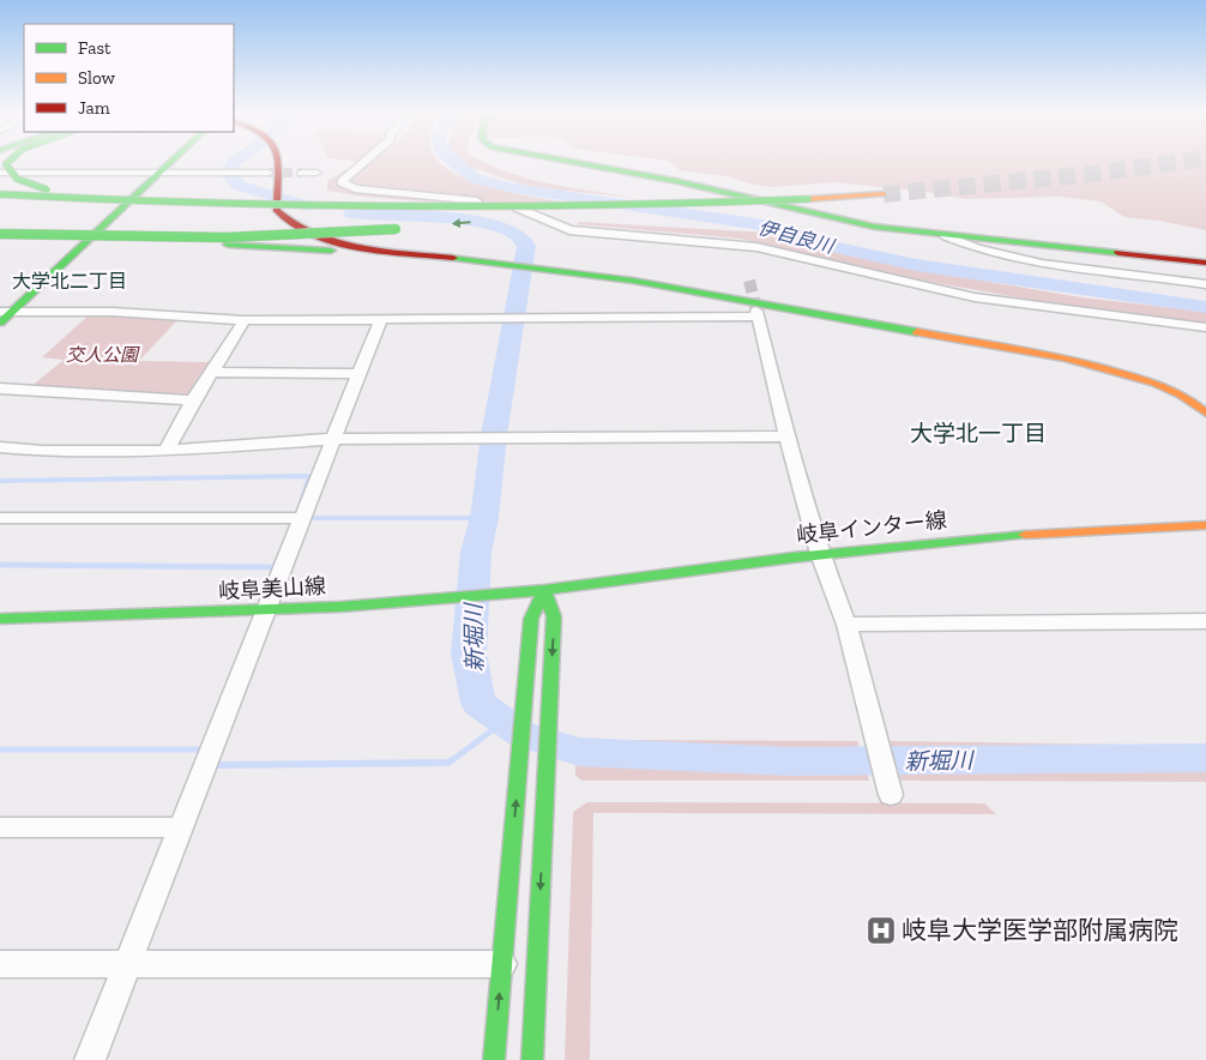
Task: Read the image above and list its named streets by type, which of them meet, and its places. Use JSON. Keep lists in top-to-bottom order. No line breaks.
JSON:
{"streets":{"main road":["岐阜インター線","岐阜美山線"]},"crossings":[["岐阜インター線","岐阜美山線"]],"districts":["大学北二丁目","大学北一丁目"],"water":["伊自良川","新堀川"],"parks":["交人公園"],"places":{"hospital":["岐阜大学医学部附属病院"]},"legend":["Fast","Slow","Jam"]}
